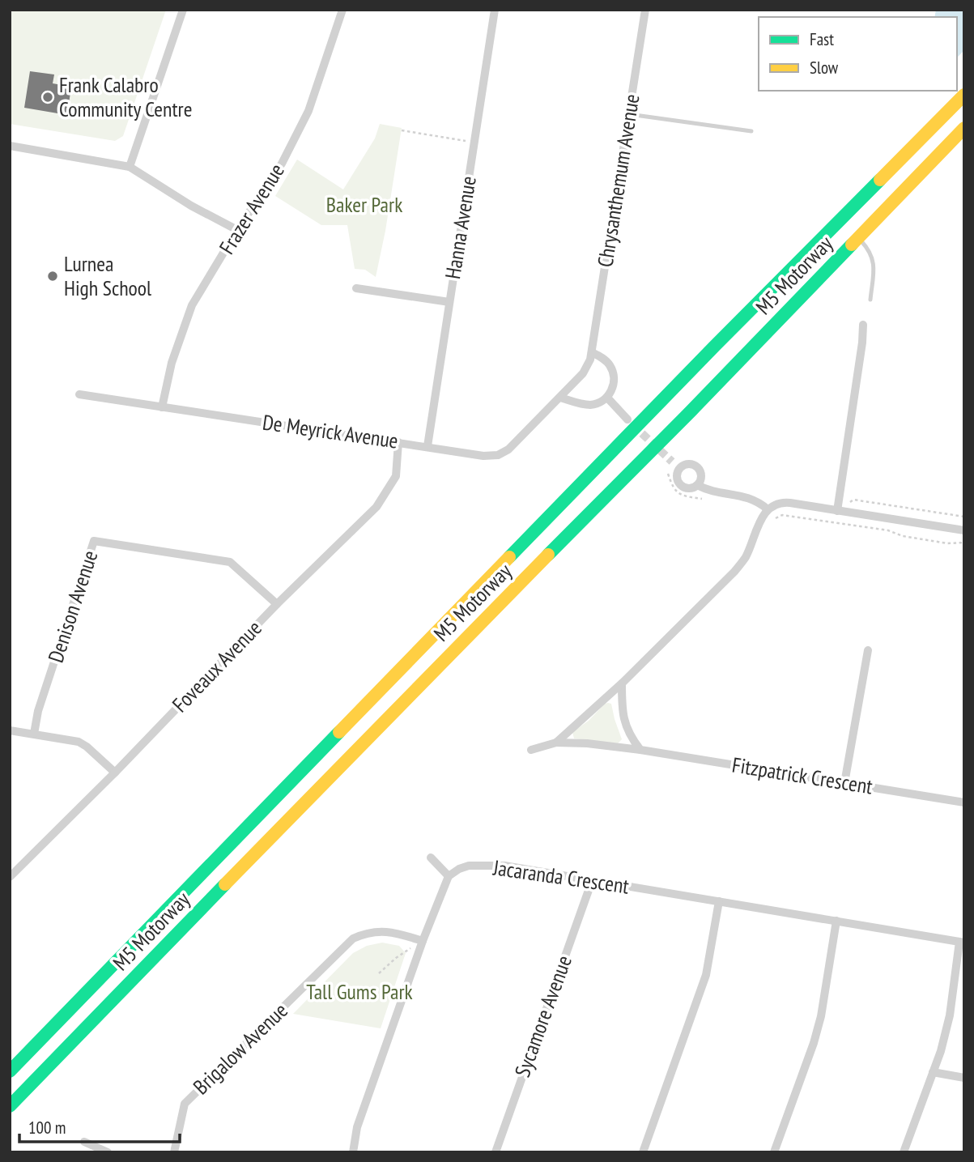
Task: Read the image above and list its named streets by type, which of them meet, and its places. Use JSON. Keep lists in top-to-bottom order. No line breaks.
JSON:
{"streets":{"highway":["M5 Motorway"],"street":["Chrysanthemum Avenue","Frazer Avenue","Hanna Avenue","De Meyrick Avenue","Denison Avenue","Foveaux Avenue","Fitzpatrick Crescent","Jacaranda Crescent","Sycamore Avenue","Brigalow Avenue"]},"crossings":[["Chrysanthemum Avenue","De Meyrick Avenue"],["Frazer Avenue","De Meyrick Avenue"],["Hanna Avenue","De Meyrick Avenue"],["De Meyrick Avenue","Foveaux Avenue"],["Denison Avenue","Foveaux Avenue"],["Jacaranda Crescent","Sycamore Avenue"]],"parks":["Baker Park","Tall Gums Park"],"places":["Frank Calabro Community Centre","Lurnea High School"],"legend":["Fast","Slow"],"scale_bar":"100 m"}
